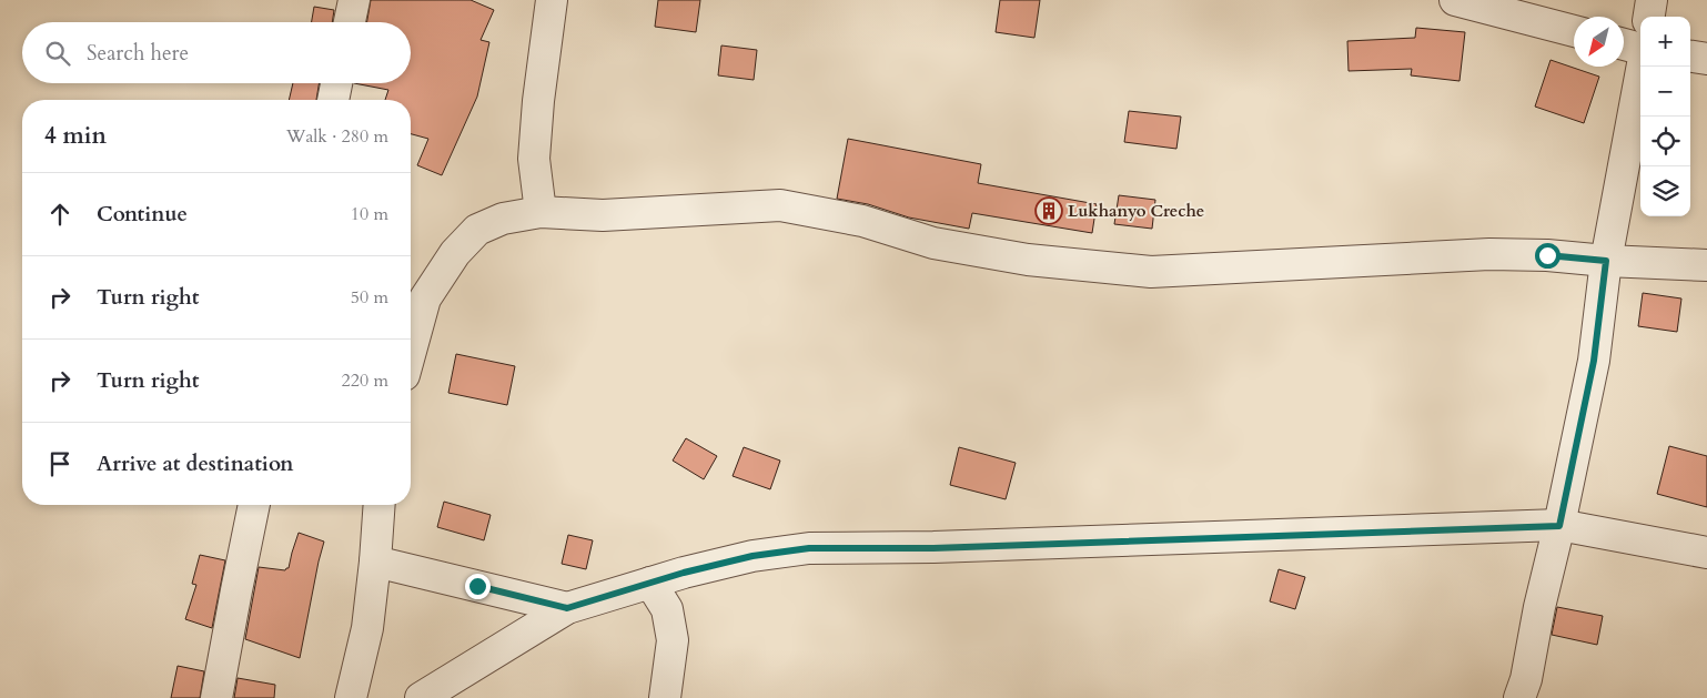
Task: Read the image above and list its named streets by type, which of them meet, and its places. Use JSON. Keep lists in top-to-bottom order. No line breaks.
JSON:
{"places":{"building":["Lukhanyo Creche"]},"north":"bottom left","page":{"map_buttons":["+","−"],"search":"Search here","heading":["4 min","Walk · 280 m"],"list":[["Continue","10 m"],["Turn right","50 m"],["Turn right","220 m"],"Arrive at destination"]}}
